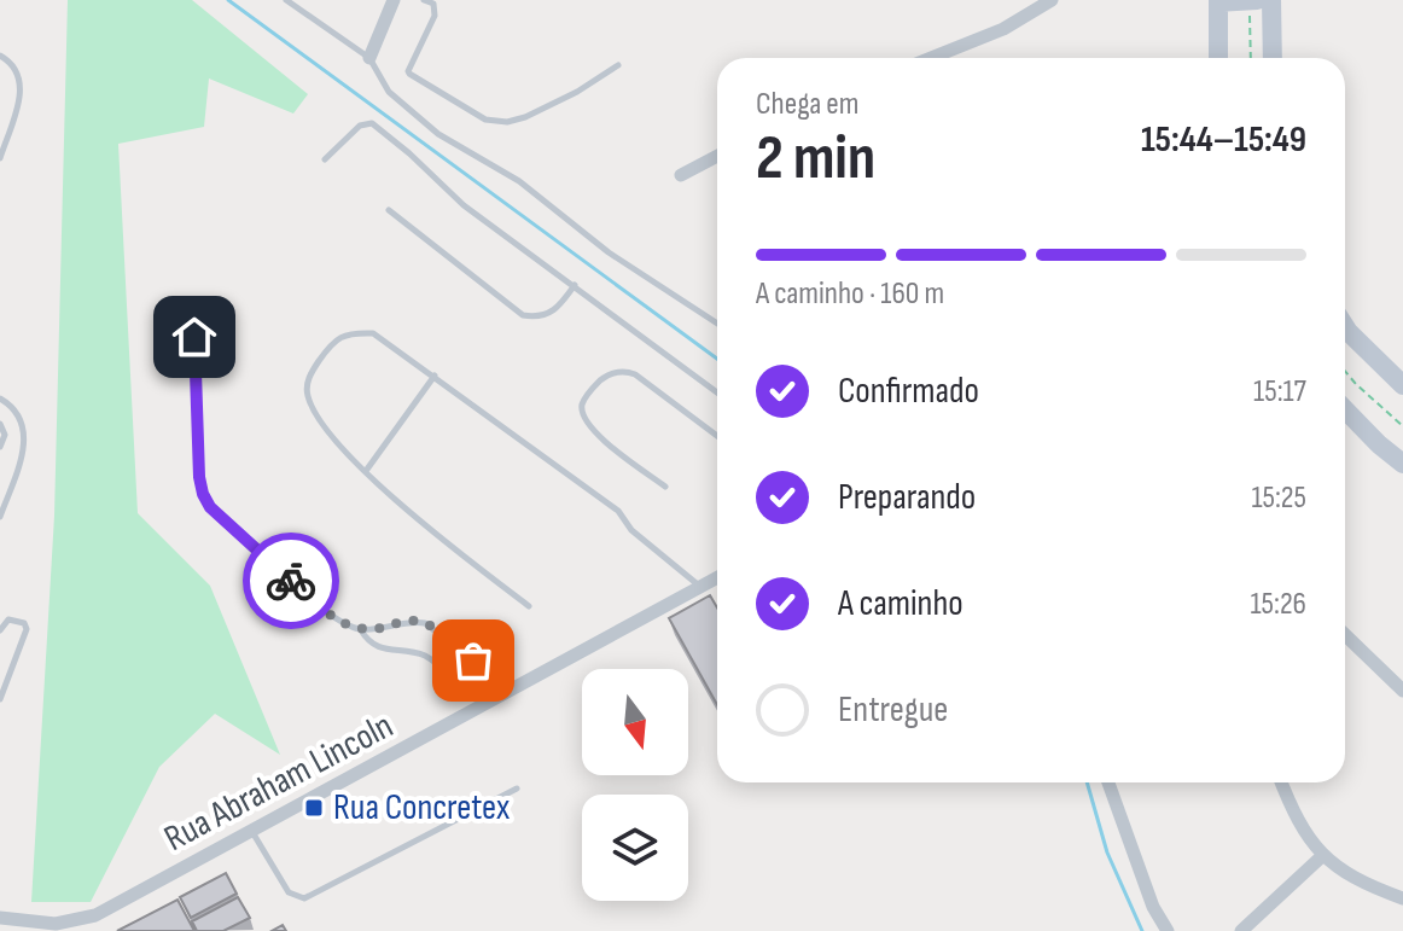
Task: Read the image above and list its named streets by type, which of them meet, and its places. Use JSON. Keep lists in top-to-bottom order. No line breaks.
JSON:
{"streets":{"street":["Rua Abraham Lincoln"]},"places":{"transit":["Rua Concretex"]},"north":"bottom","page":{"heading":["2 min","Chega em","15:44–15:49"],"bar":"A caminho · 160 m","list":[["Confirmado","15:17"],["Preparando","15:25"],["A caminho","15:26"],"Entregue"]}}
